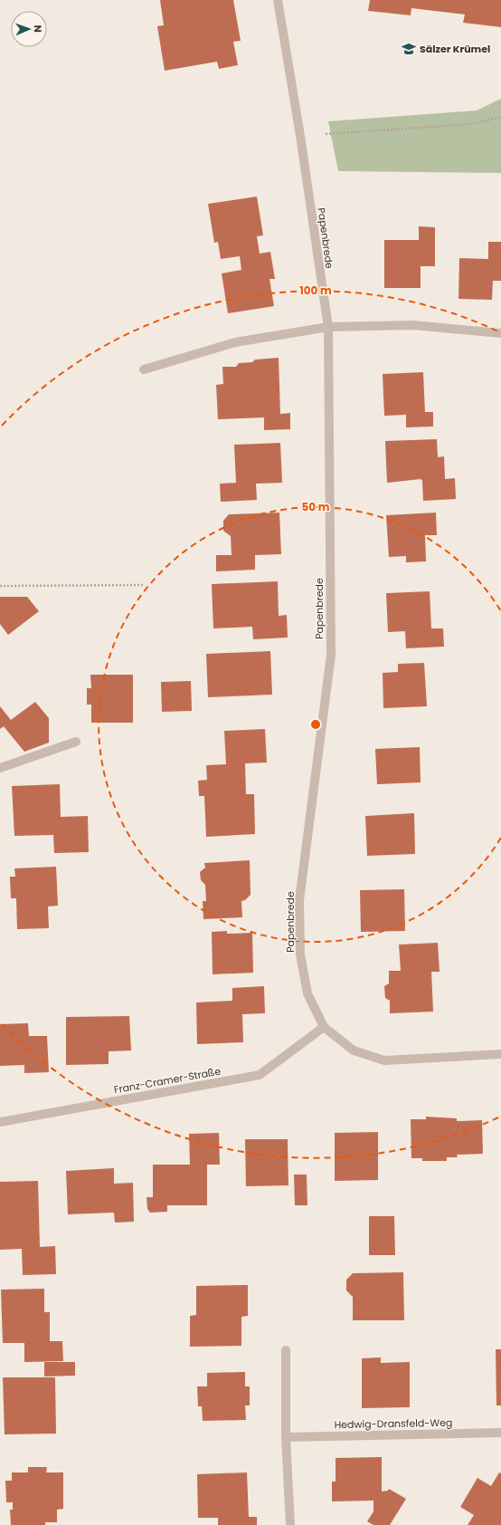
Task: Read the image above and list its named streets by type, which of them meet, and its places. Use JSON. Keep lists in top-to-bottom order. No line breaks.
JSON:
{"streets":{"street":["Papenbrede","Franz-Cramer-Straße","Hedwig-Dransfeld-Weg"]},"crossings":[["Papenbrede","Franz-Cramer-Straße"]],"places":{"school or university":["Sälzer Krümel"]},"north":"right","rings":["100 m","50 m"]}
